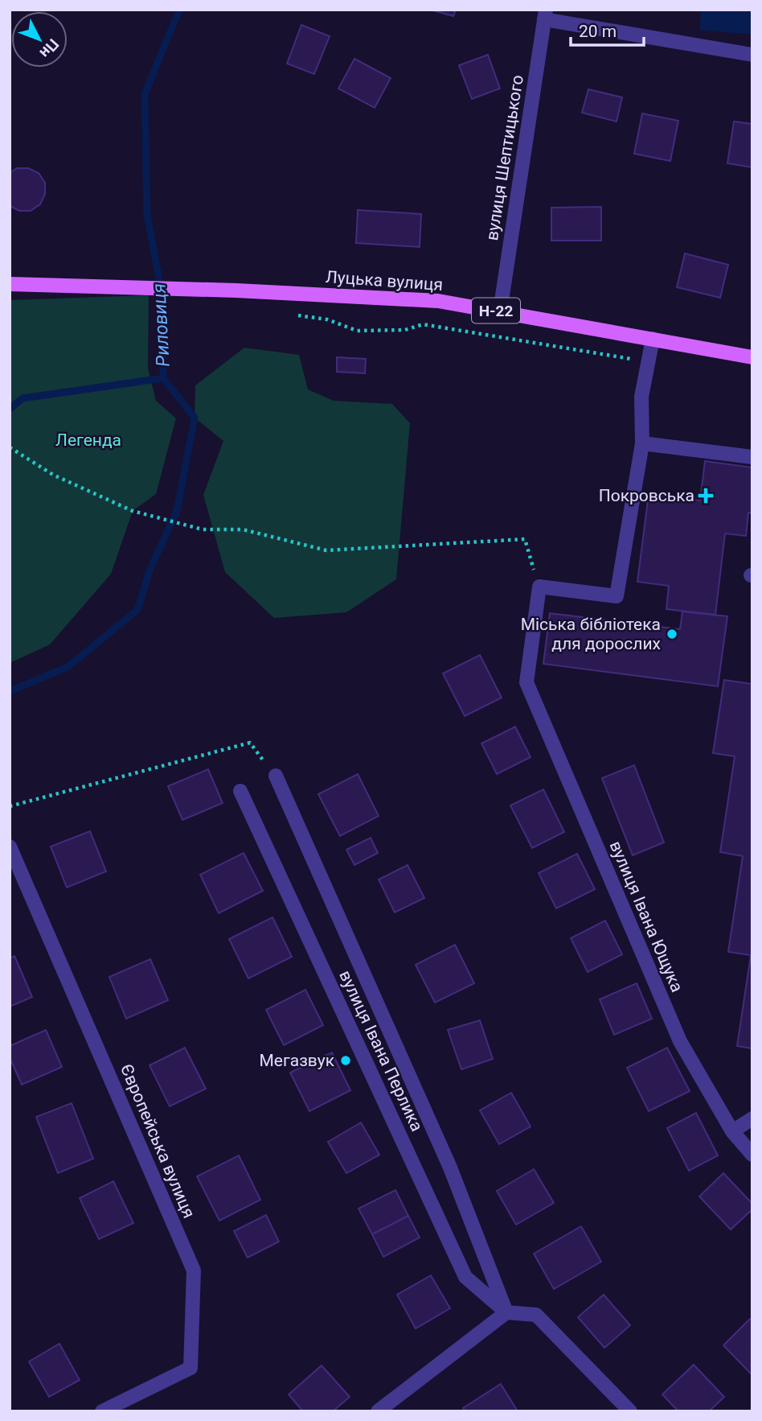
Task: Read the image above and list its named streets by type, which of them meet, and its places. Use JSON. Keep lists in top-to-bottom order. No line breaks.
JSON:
{"streets":{"main road":["Луцька вулиця","Н-22"],"street":["вулиця Шептицького","вулиця Івана Ющука","вулиця Івана Перлика","Європейська вулиця"]},"crossings":[["вулиця Шептицького","Луцька вулиця"]],"water":["Риловиця"],"parks":["Легенда"],"places":{"health":["Покровська"],"other":["Міська бібліотека для дорослих","Мегазвук"]},"scale_bar":"20 m","north":"bottom right"}
